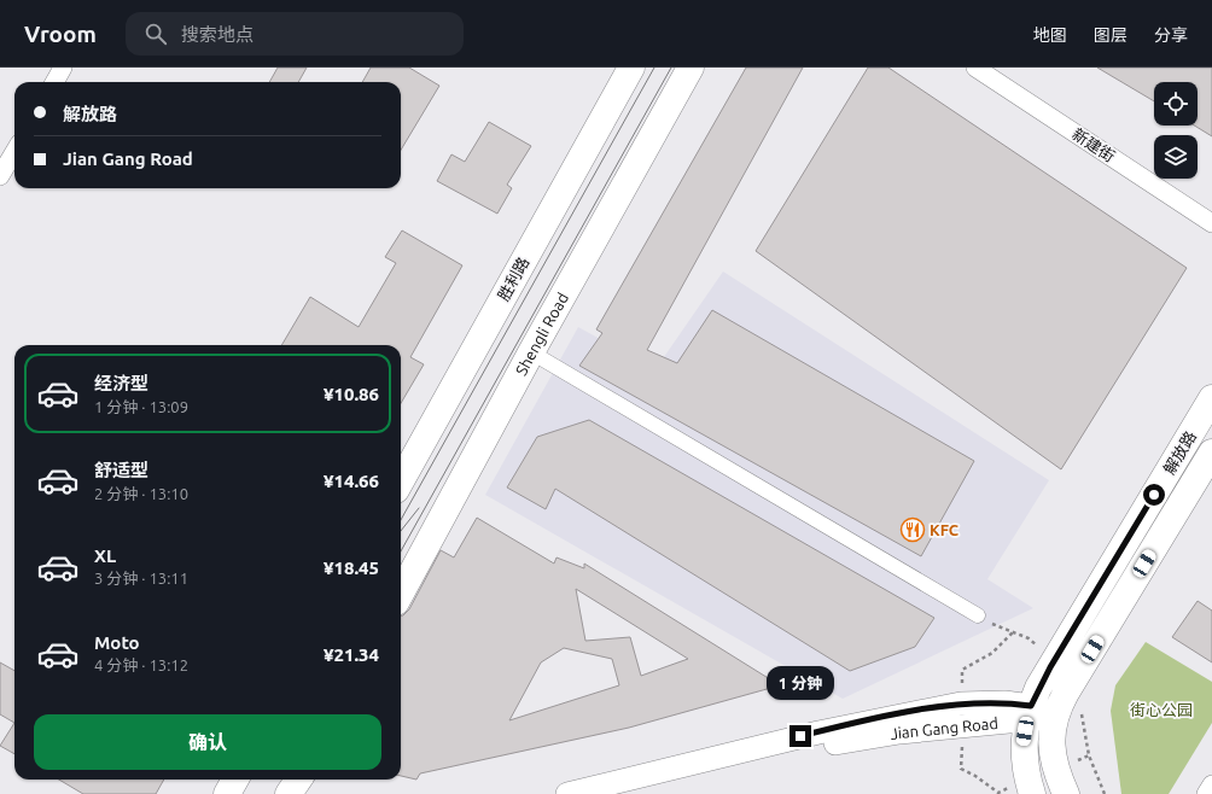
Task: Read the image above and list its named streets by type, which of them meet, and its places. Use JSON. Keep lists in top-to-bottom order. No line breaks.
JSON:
{"streets":{"main road":["胜利路","Shengli Road","解放路"],"street":["新建街","Jian Gang Road"]},"crossings":[["解放路","Jian Gang Road"]],"parks":["街心公园"],"places":{"restaurant":["KFC"]},"page":{"header":"Vroom","search":"搜索地点","nav":["地图","图层","分享"],"banner":["解放路","Jian Gang Road"],"list":[{"name":"经济型","note":"1 分钟 · 13:09","value":"¥10.86"},{"name":"舒适型","note":"2 分钟 · 13:10","value":"¥14.66"},{"name":"XL","note":"3 分钟 · 13:11","value":"¥18.45"},{"name":"Moto","note":"4 分钟 · 13:12","value":"¥21.34"}],"bubble":"1 分钟","buttons":"确认"}}
